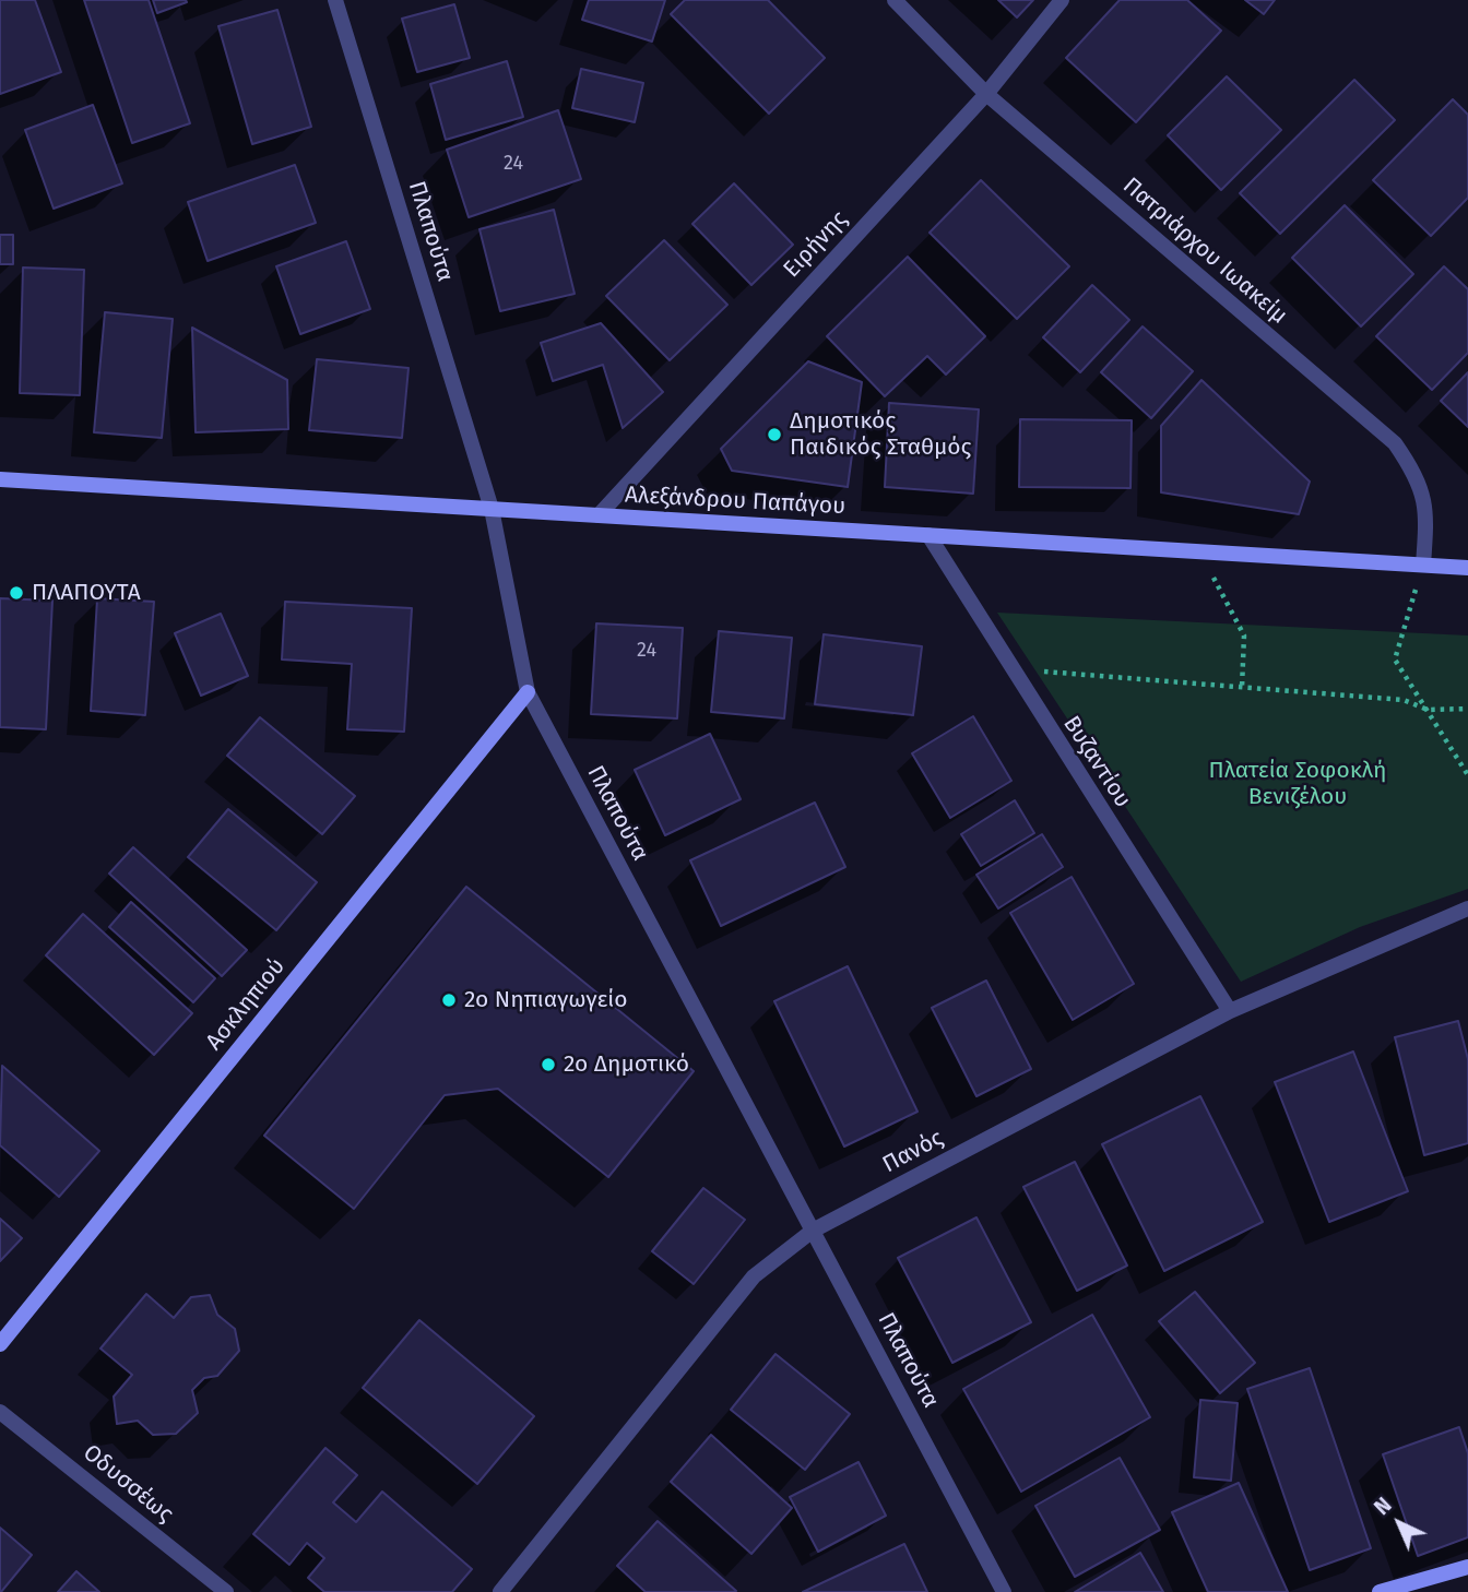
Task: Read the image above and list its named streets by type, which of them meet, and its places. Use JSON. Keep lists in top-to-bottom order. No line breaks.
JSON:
{"streets":{"street":["Πλαπούτα","Ειρήνης","Πατριάρχου Ιωακείμ","Αλεξάνδρου Παπάγου","Βυζαντίου","Ασκληπιού","Πανός","Οδυσσέως"]},"crossings":[["Πλαπούτα","Αλεξάνδρου Παπάγου"],["Πλαπούτα","Ασκληπιού"],["Πλαπούτα","Πανός"],["Ειρήνης","Πατριάρχου Ιωακείμ"],["Ειρήνης","Αλεξάνδρου Παπάγου"],["Πατριάρχου Ιωακείμ","Αλεξάνδρου Παπάγου"],["Αλεξάνδρου Παπάγου","Βυζαντίου"],["Βυζαντίου","Πανός"]],"parks":["Πλατεία Σοφοκλή Βενιζέλου"],"places":["Δημοτικός Παιδικός Σταθμός","ΠΛΑΠΟΥΤΑ","2ο Νηπιαγωγείο","2ο Δημοτικό"],"house_numbers":["24","24"],"north":"top left"}
